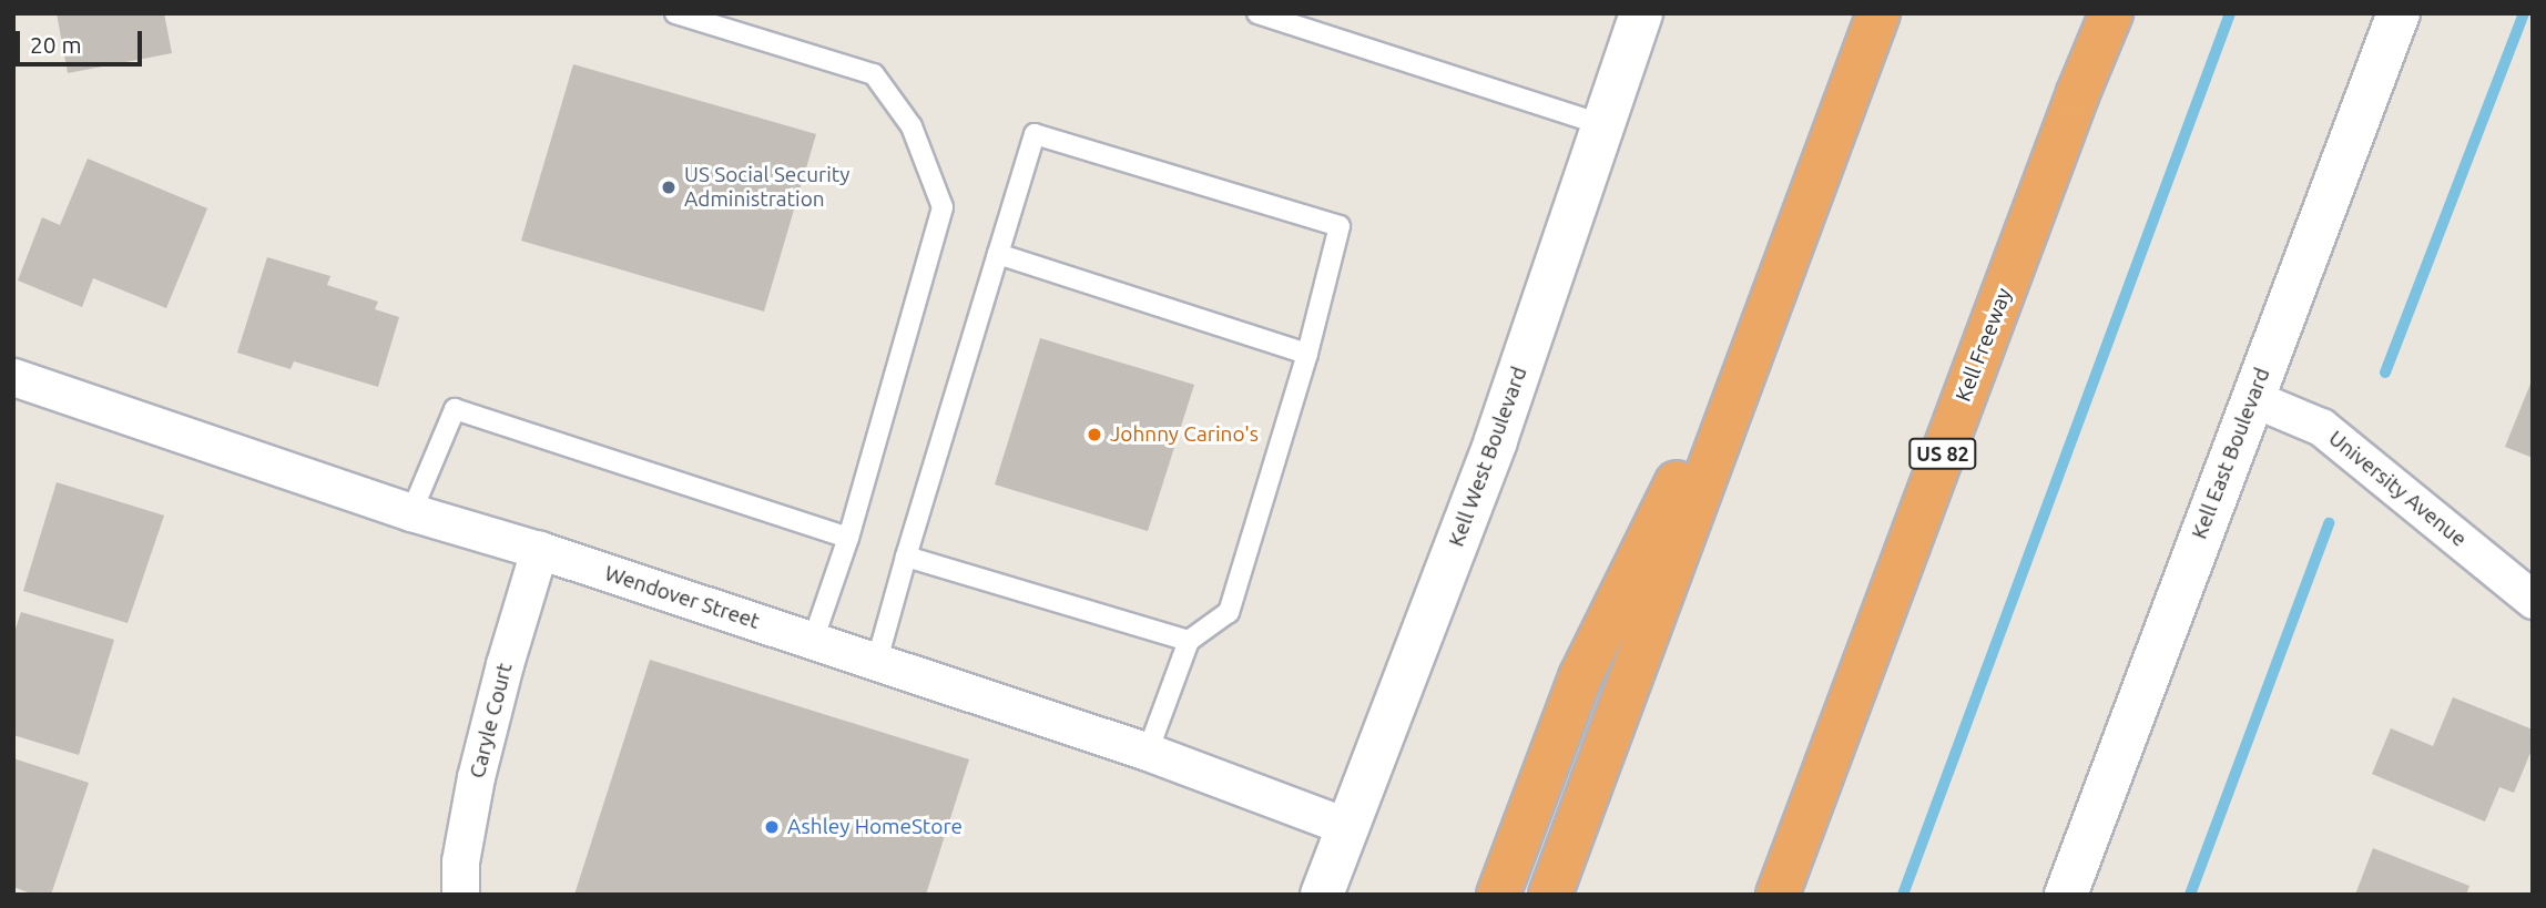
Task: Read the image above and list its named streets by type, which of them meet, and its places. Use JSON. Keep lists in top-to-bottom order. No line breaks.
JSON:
{"streets":{"highway":["Kell Freeway","US 82"],"main road":["Kell East Boulevard","Kell West Boulevard"],"street":["University Avenue","Wendover Street","Caryle Court"]},"crossings":[["Kell East Boulevard","University Avenue"],["Kell West Boulevard","Wendover Street"],["Wendover Street","Caryle Court"]],"places":["US Social Security Administration","Johnny Carino's","Ashley HomeStore"],"scale_bar":"20 m"}
